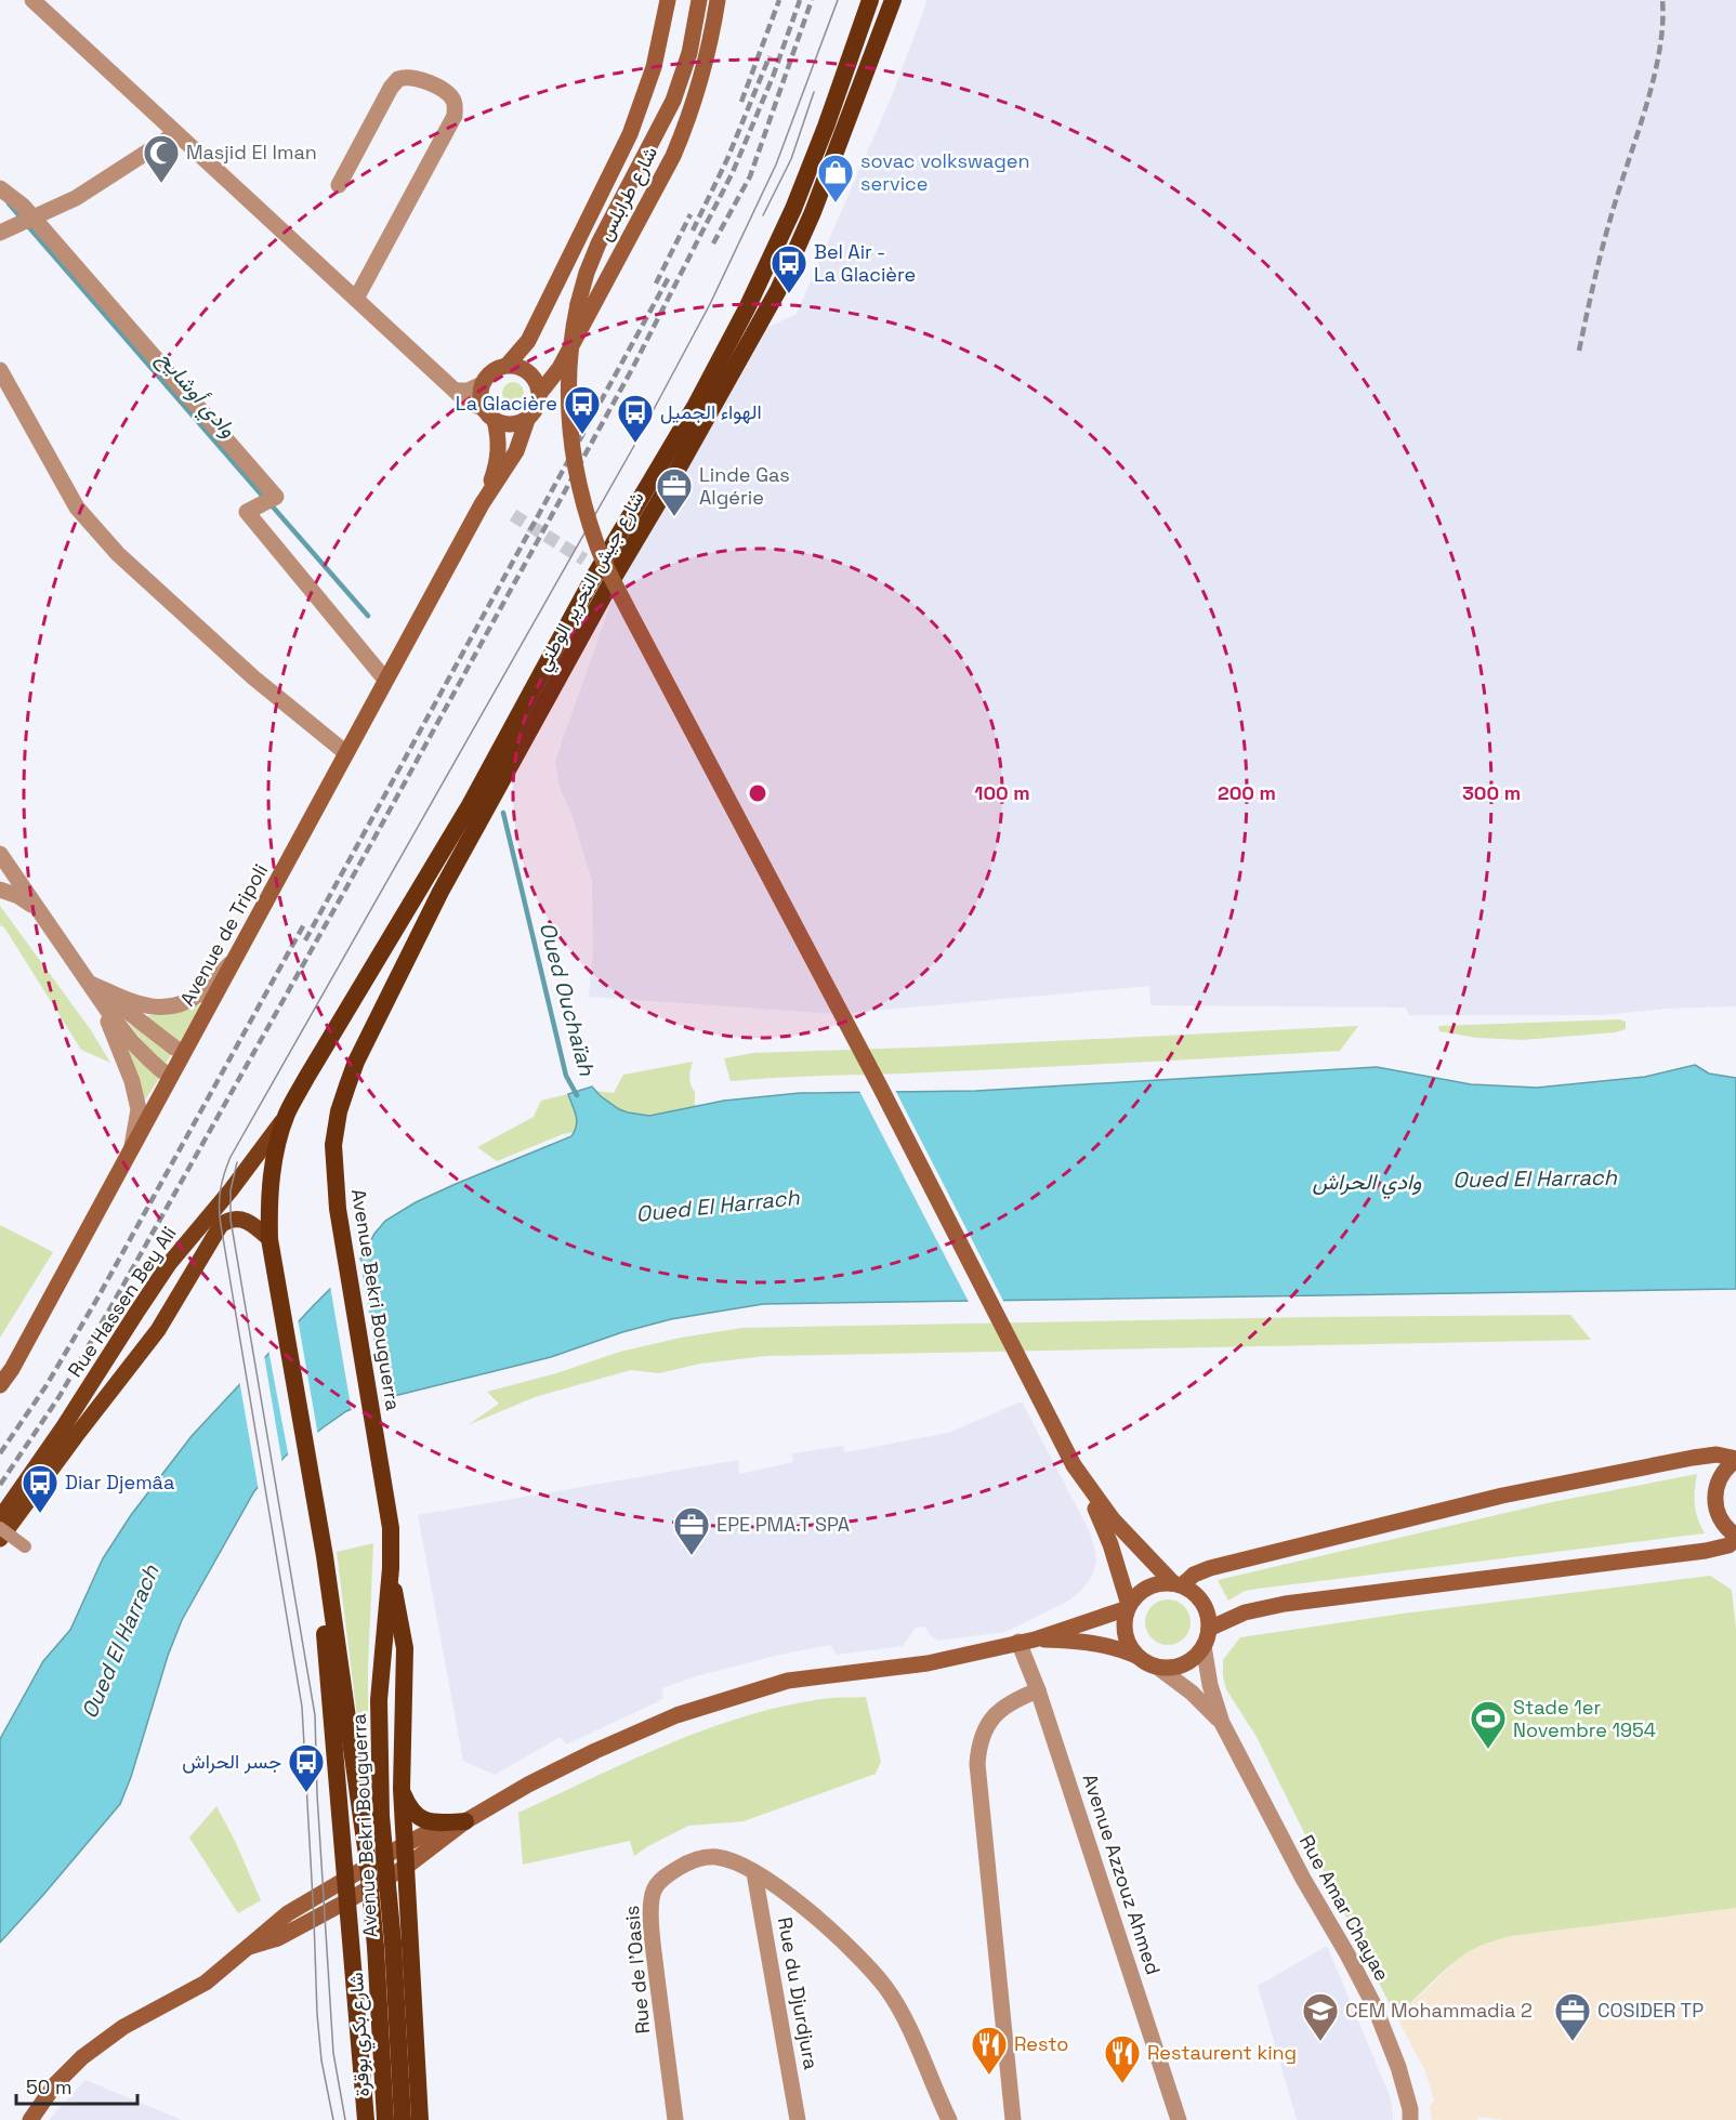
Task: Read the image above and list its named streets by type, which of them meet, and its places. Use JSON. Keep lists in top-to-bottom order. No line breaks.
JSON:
{"streets":{"highway":["شارع جيش التحرير الوطني","Avenue Bekri Bouguerra","شارع بكري بوقرة"],"main road":["شارع طرابلس","Avenue de Tripoli","Rue Hassen Bey Ali"],"street":["Avenue Azzouz Ahmed","Rue Amar Chayae","Rue de l'Oasis","Rue du Djurdjura"]},"crossings":[["شارع طرابلس","Avenue de Tripoli"],["شارع جيش التحرير الوطني","Avenue Bekri Bouguerra"],["شارع جيش التحرير الوطني","Rue Hassen Bey Ali"],["Avenue Bekri Bouguerra","Rue Hassen Bey Ali"],["Avenue Bekri Bouguerra","شارع بكري بوقرة"],["Rue de l'Oasis","Rue du Djurdjura"]],"water":["وادي أوشايح","Oued Ouchaïah","Oued El Harrach","وادي الحراش"],"places":{"mosque":["Masjid El Iman"],"shop":["sovac volkswagen service"],"bus stop":["Bel Air - La Glacière","La Glacière","الهواء الجميل","Diar Djemâa","جسر الحراش"],"office":["Linde Gas Algérie","EPE PMA.T SPA","COSIDER TP"],"sports":["Stade 1er Novembre 1954"],"school or university":["CEM Mohammadia 2"],"restaurant":["Resto","Restaurent king"]},"scale_bar":"50 m","rings":["100 m","200 m","300 m"]}
